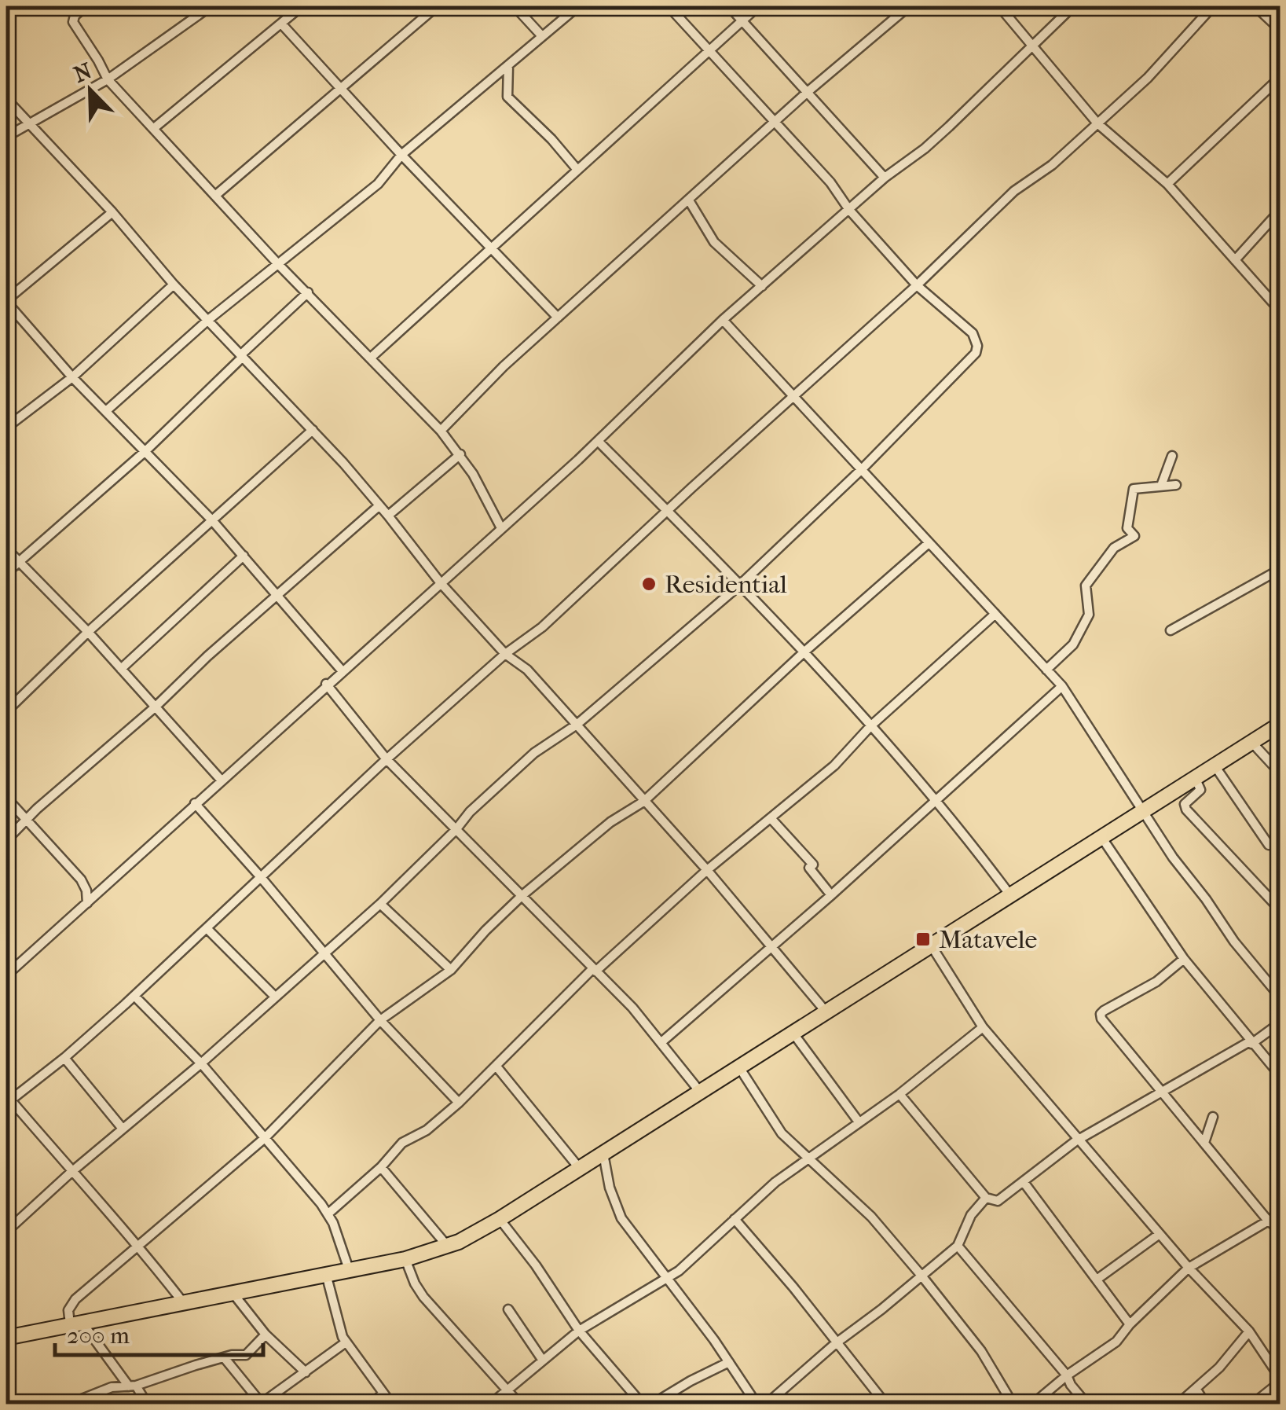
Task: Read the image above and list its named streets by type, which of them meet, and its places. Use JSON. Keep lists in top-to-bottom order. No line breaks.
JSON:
{"places":{"other":["Residential"],"transit":["Matavele"]},"scale_bar":"200 m","north":"top left"}
